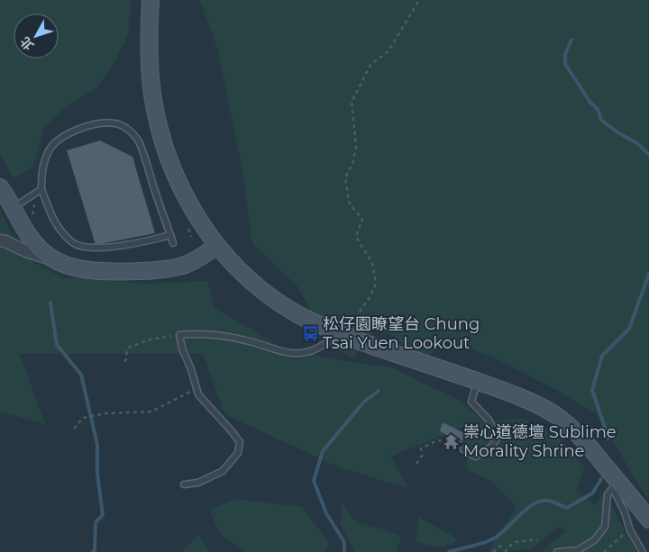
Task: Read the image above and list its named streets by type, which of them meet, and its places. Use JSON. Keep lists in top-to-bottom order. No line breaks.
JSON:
{"places":{"bus stop":["松仔園瞭望台 Chung Tsai Yuen Lookout"],"temple":["崇心道德壇 Sublime Morality Shrine"]},"north":"bottom left"}
